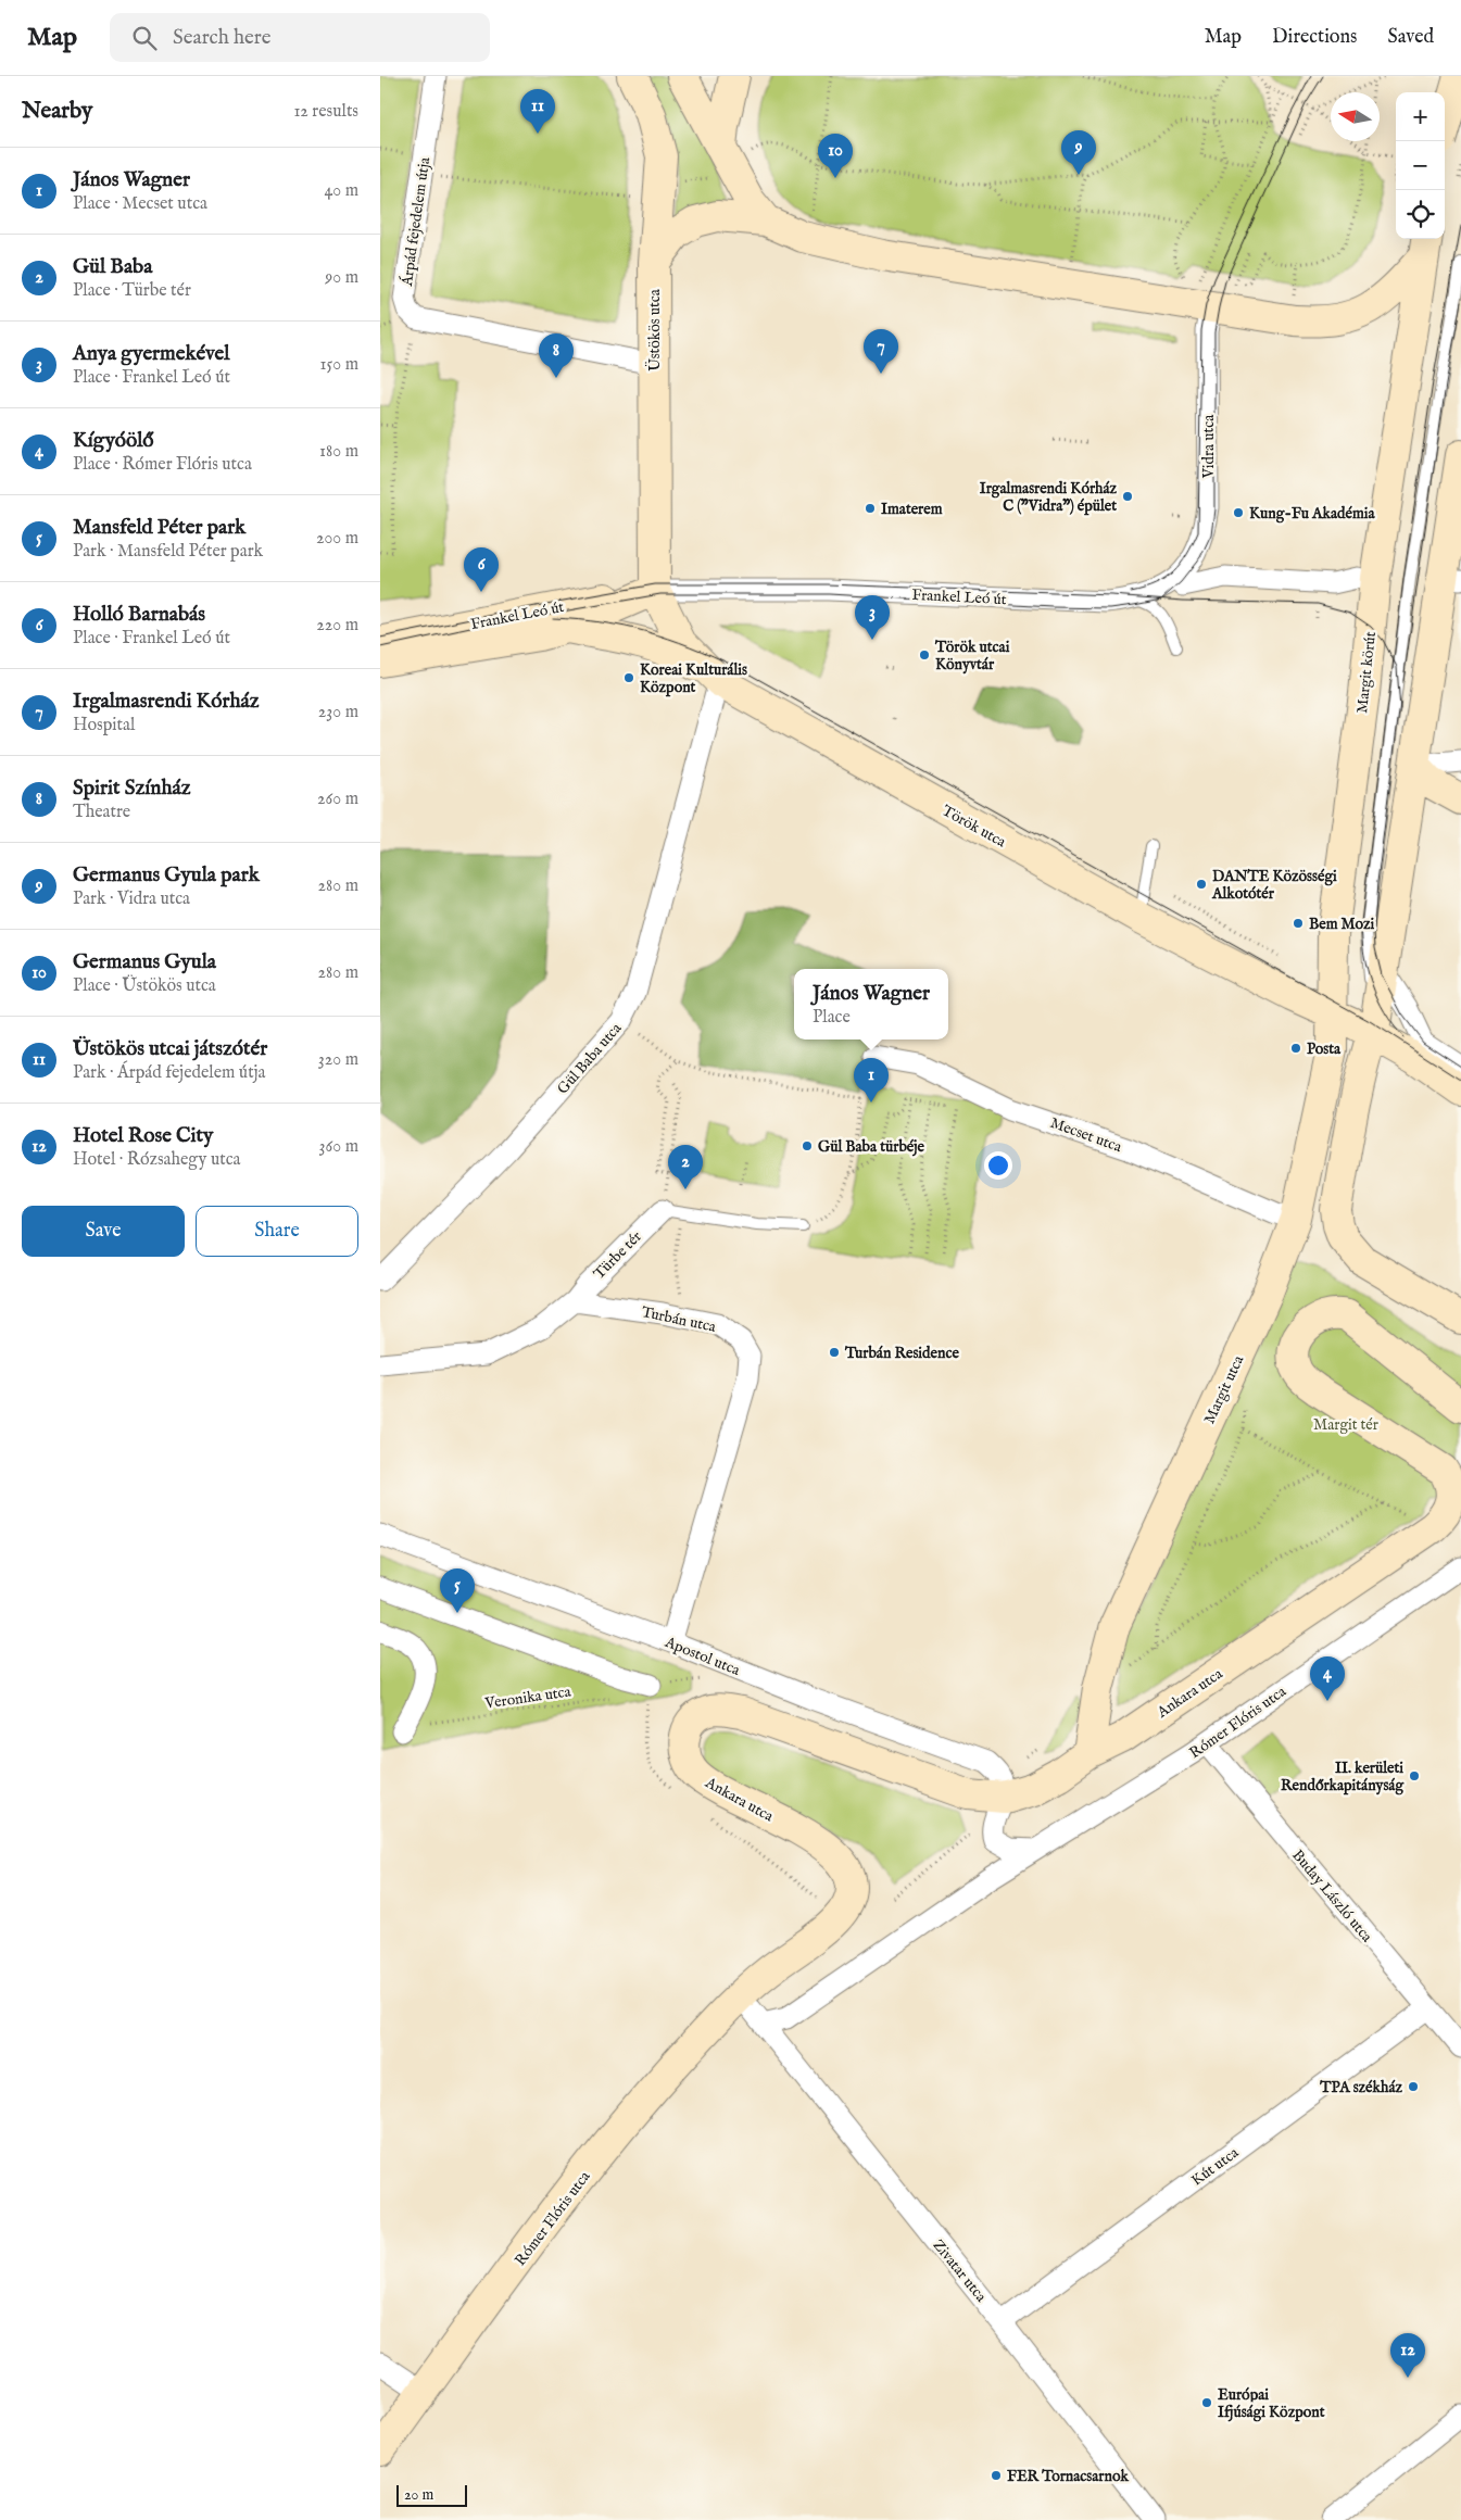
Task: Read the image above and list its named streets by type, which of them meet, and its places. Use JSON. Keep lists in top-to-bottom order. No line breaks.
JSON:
{"streets":{"street":["Árpád fejedelem útja","Üstökös utca","Vidra utca","Frankel Leó út","Margit körút","Török utca","Gül Baba utca","Mecset utca","Türbe tér","Turbán utca","Margit utca","Apostol utca","Ankara utca","Rómer Flóris utca","Buday László utca","Kút utca","Zivatar utca"],"path":["Veronika utca"]},"crossings":[["Üstökös utca","Frankel Leó út"],["Üstökös utca","Török utca"],["Vidra utca","Frankel Leó út"],["Frankel Leó út","Török utca"],["Frankel Leó út","Gül Baba utca"],["Margit körút","Török utca"],["Margit körút","Margit utca"],["Török utca","Gül Baba utca"],["Török utca","Margit utca"],["Mecset utca","Margit utca"],["Türbe tér","Turbán utca"],["Turbán utca","Apostol utca"],["Margit utca","Ankara utca"],["Apostol utca","Ankara utca"],["Ankara utca","Rómer Flóris utca"],["Rómer Flóris utca","Buday László utca"],["Rómer Flóris utca","Zivatar utca"],["Buday László utca","Kút utca"],["Kút utca","Zivatar utca"]],"parks":["Margit tér"],"places":["Irgalmasrendi Kórház C (\"Vidra\") épület","Imaterem","Kung-Fu Akadémia","Török utcai Könyvtár","Koreai Kulturális Központ","DANTE Közösségi Alkotótér","Bem Mozi","Posta","Gül Baba türbéje","Turbán Residence","II. kerületi Rendőrkapitányság","TPA székház","Európai Ifjúsági Központ","FER Tornacsarnok"],"scale_bar":"20 m","north":"left","page":{"header":"Map","search":"Search here","nav":["Map","Directions","Saved"],"heading":["Nearby","12 results"],"pins":["11","9","10","7","8","6","3","1","2","5","4","12"],"map_buttons":["+","−"],"list":[{"mark":"1","name":"János Wagner","note":"Place · Mecset utca","value":"40 m"},{"mark":"2","name":"Gül Baba","note":"Place · Türbe tér","value":"90 m"},{"mark":"3","name":"Anya gyermekével","note":"Place · Frankel Leó út","value":"150 m"},{"mark":"4","name":"Kígyóölő","note":"Place · Rómer Flóris utca","value":"180 m"},{"mark":"5","name":"Mansfeld Péter park","note":"Park · Mansfeld Péter park","value":"200 m"},{"mark":"6","name":"Holló Barnabás","note":"Place · Frankel Leó út","value":"220 m"},{"mark":"7","name":"Irgalmasrendi Kórház","note":"Hospital","value":"230 m"},{"mark":"8","name":"Spirit Színház","note":"Theatre","value":"260 m"},{"mark":"9","name":"Germanus Gyula park","note":"Park · Vidra utca","value":"280 m"},{"mark":"10","name":"Germanus Gyula","note":"Place · Üstökös utca","value":"280 m"},{"mark":"11","name":"Üstökös utcai játszótér","note":"Park · Árpád fejedelem útja","value":"320 m"},{"mark":"12","name":"Hotel Rose City","note":"Hotel · Rózsahegy utca","value":"360 m"}],"popup":["János Wagner","Place"],"buttons":["Save","Share"],"scale":"20 m"}}
